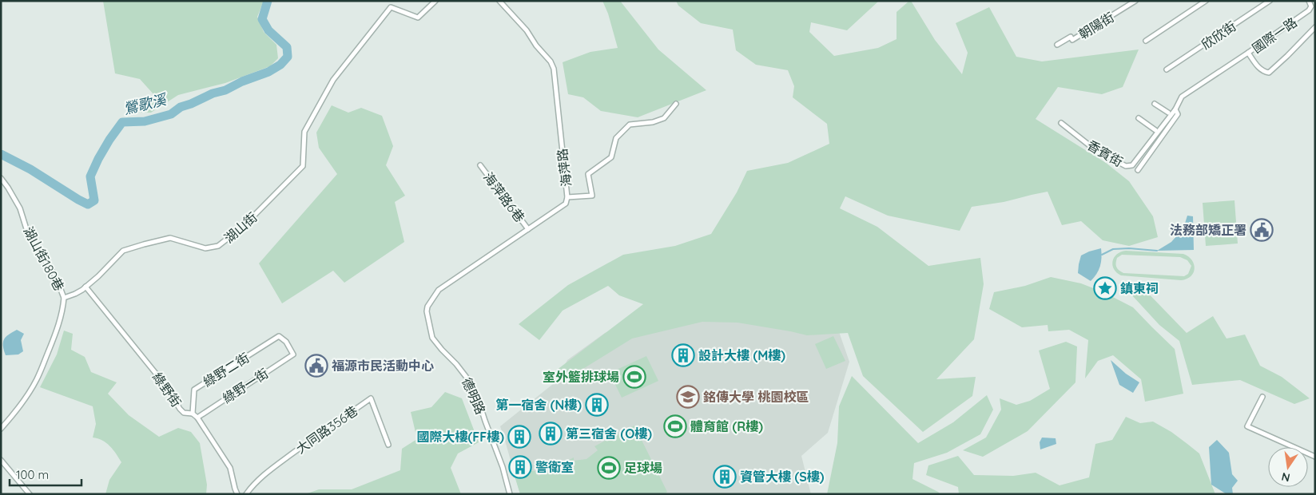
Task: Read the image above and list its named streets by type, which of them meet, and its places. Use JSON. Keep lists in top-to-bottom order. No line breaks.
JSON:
{"streets":{"street":["朝陽街","欣欣街","國際一路","香賓街","海萍路","海萍路6巷","湖山街","湖山街180巷","綠野二街","綠野一街","綠野街","德明路","大同路356巷"]},"crossings":[["國際一路","香賓街"],["海萍路","海萍路6巷"],["海萍路","德明路"],["湖山街","湖山街180巷"],["湖山街","綠野街"],["綠野二街","綠野一街"],["綠野二街","綠野街"],["綠野一街","綠野街"]],"water":["鶯歌溪"],"places":{"public building":["法務部矯正署","福源市民活動中心"],"place":["鎮東祠"],"building":["設計大樓 (M樓)","第一宿舍 (N樓)","第三宿舍 (O樓)","國際大樓(FF樓)","警衛室","資管大樓 (S樓)"],"sports":["室外籃排球場","體育館 (R樓)","足球場"],"school or university":["銘傳大學 桃園校區"]},"scale_bar":"100 m","north":"bottom"}
